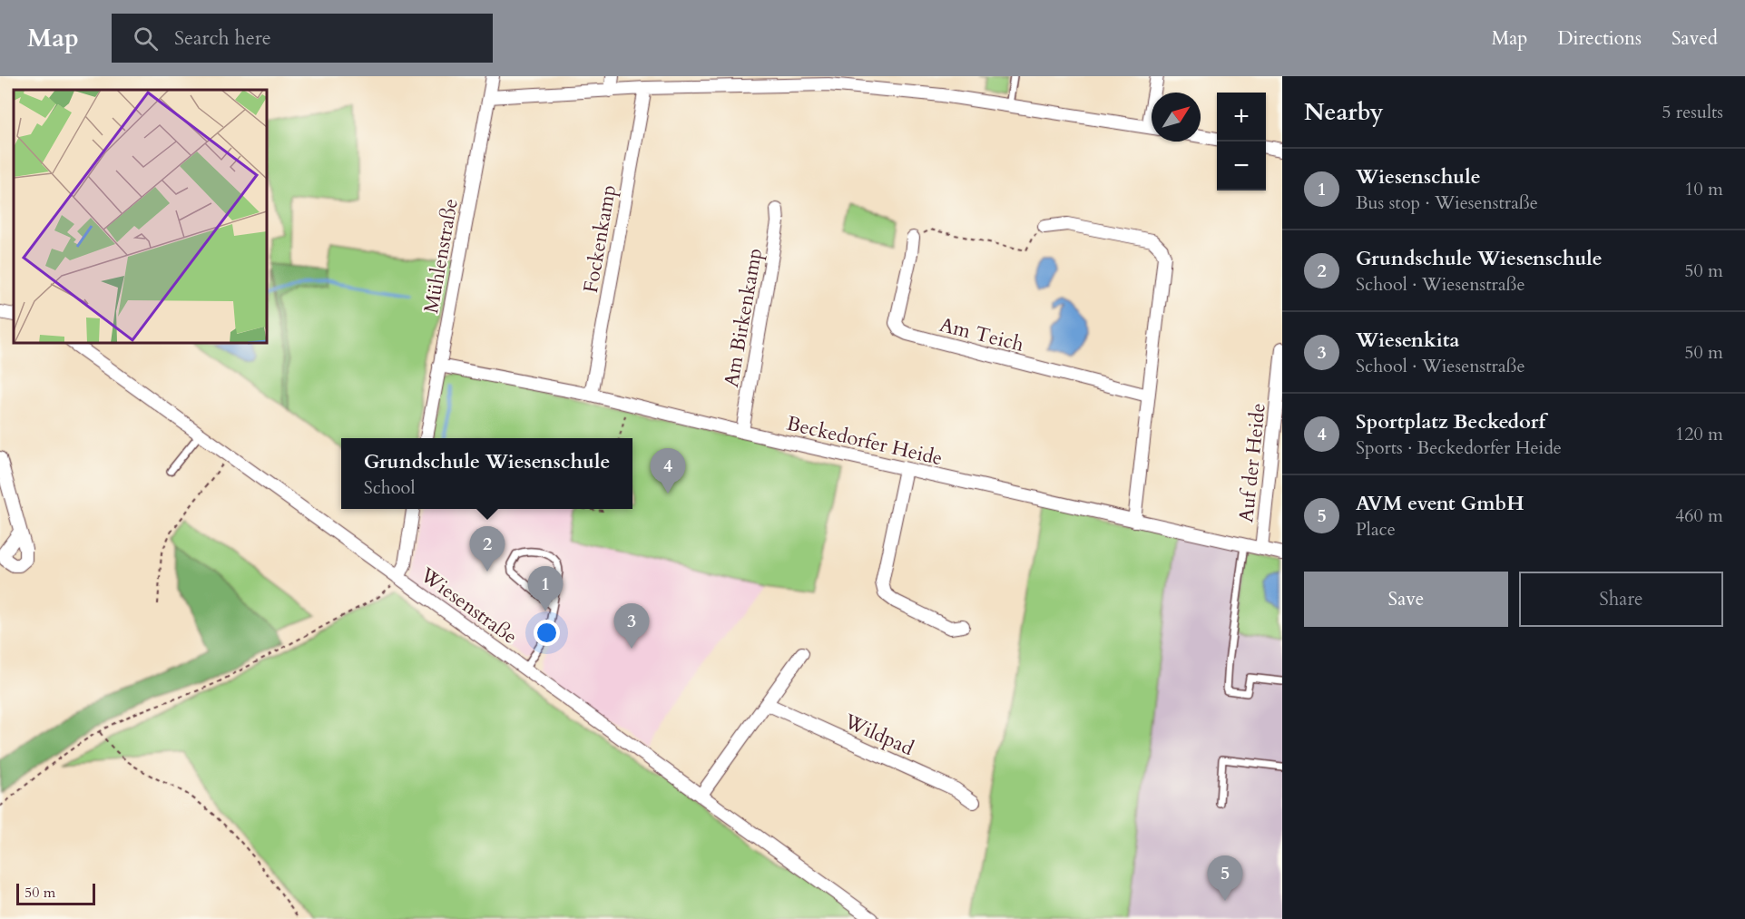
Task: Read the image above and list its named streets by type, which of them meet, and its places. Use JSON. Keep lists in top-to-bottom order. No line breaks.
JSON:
{"streets":{"street":["Fockenkamp","Mühlenstraße","Am Birkenkamp","Am Teich","Beckedorfer Heide","Auf der Heide","Wiesenstraße","Wildpad"]},"crossings":[["Fockenkamp","Beckedorfer Heide"],["Mühlenstraße","Beckedorfer Heide"],["Am Birkenkamp","Beckedorfer Heide"],["Beckedorfer Heide","Auf der Heide"]],"scale_bar":"50 m","north":"top right","page":{"header":"Map","search":"Search here","nav":["Map","Directions","Saved"],"heading":["Nearby","5 results"],"map_buttons":["+","−"],"list":[{"mark":"1","name":"Wiesenschule","note":"Bus stop · Wiesenstraße","value":"10 m"},{"mark":"2","name":"Grundschule Wiesenschule","note":"School · Wiesenstraße","value":"50 m"},{"mark":"3","name":"Wiesenkita","note":"School · Wiesenstraße","value":"50 m"},{"mark":"4","name":"Sportplatz Beckedorf","note":"Sports · Beckedorfer Heide","value":"120 m"},{"mark":"5","name":"AVM event GmbH","note":"Place","value":"460 m"}],"popup":["Grundschule Wiesenschule","School"],"pins":["4","2","1","3","5"],"buttons":["Save","Share"],"scale":"50 m"}}
